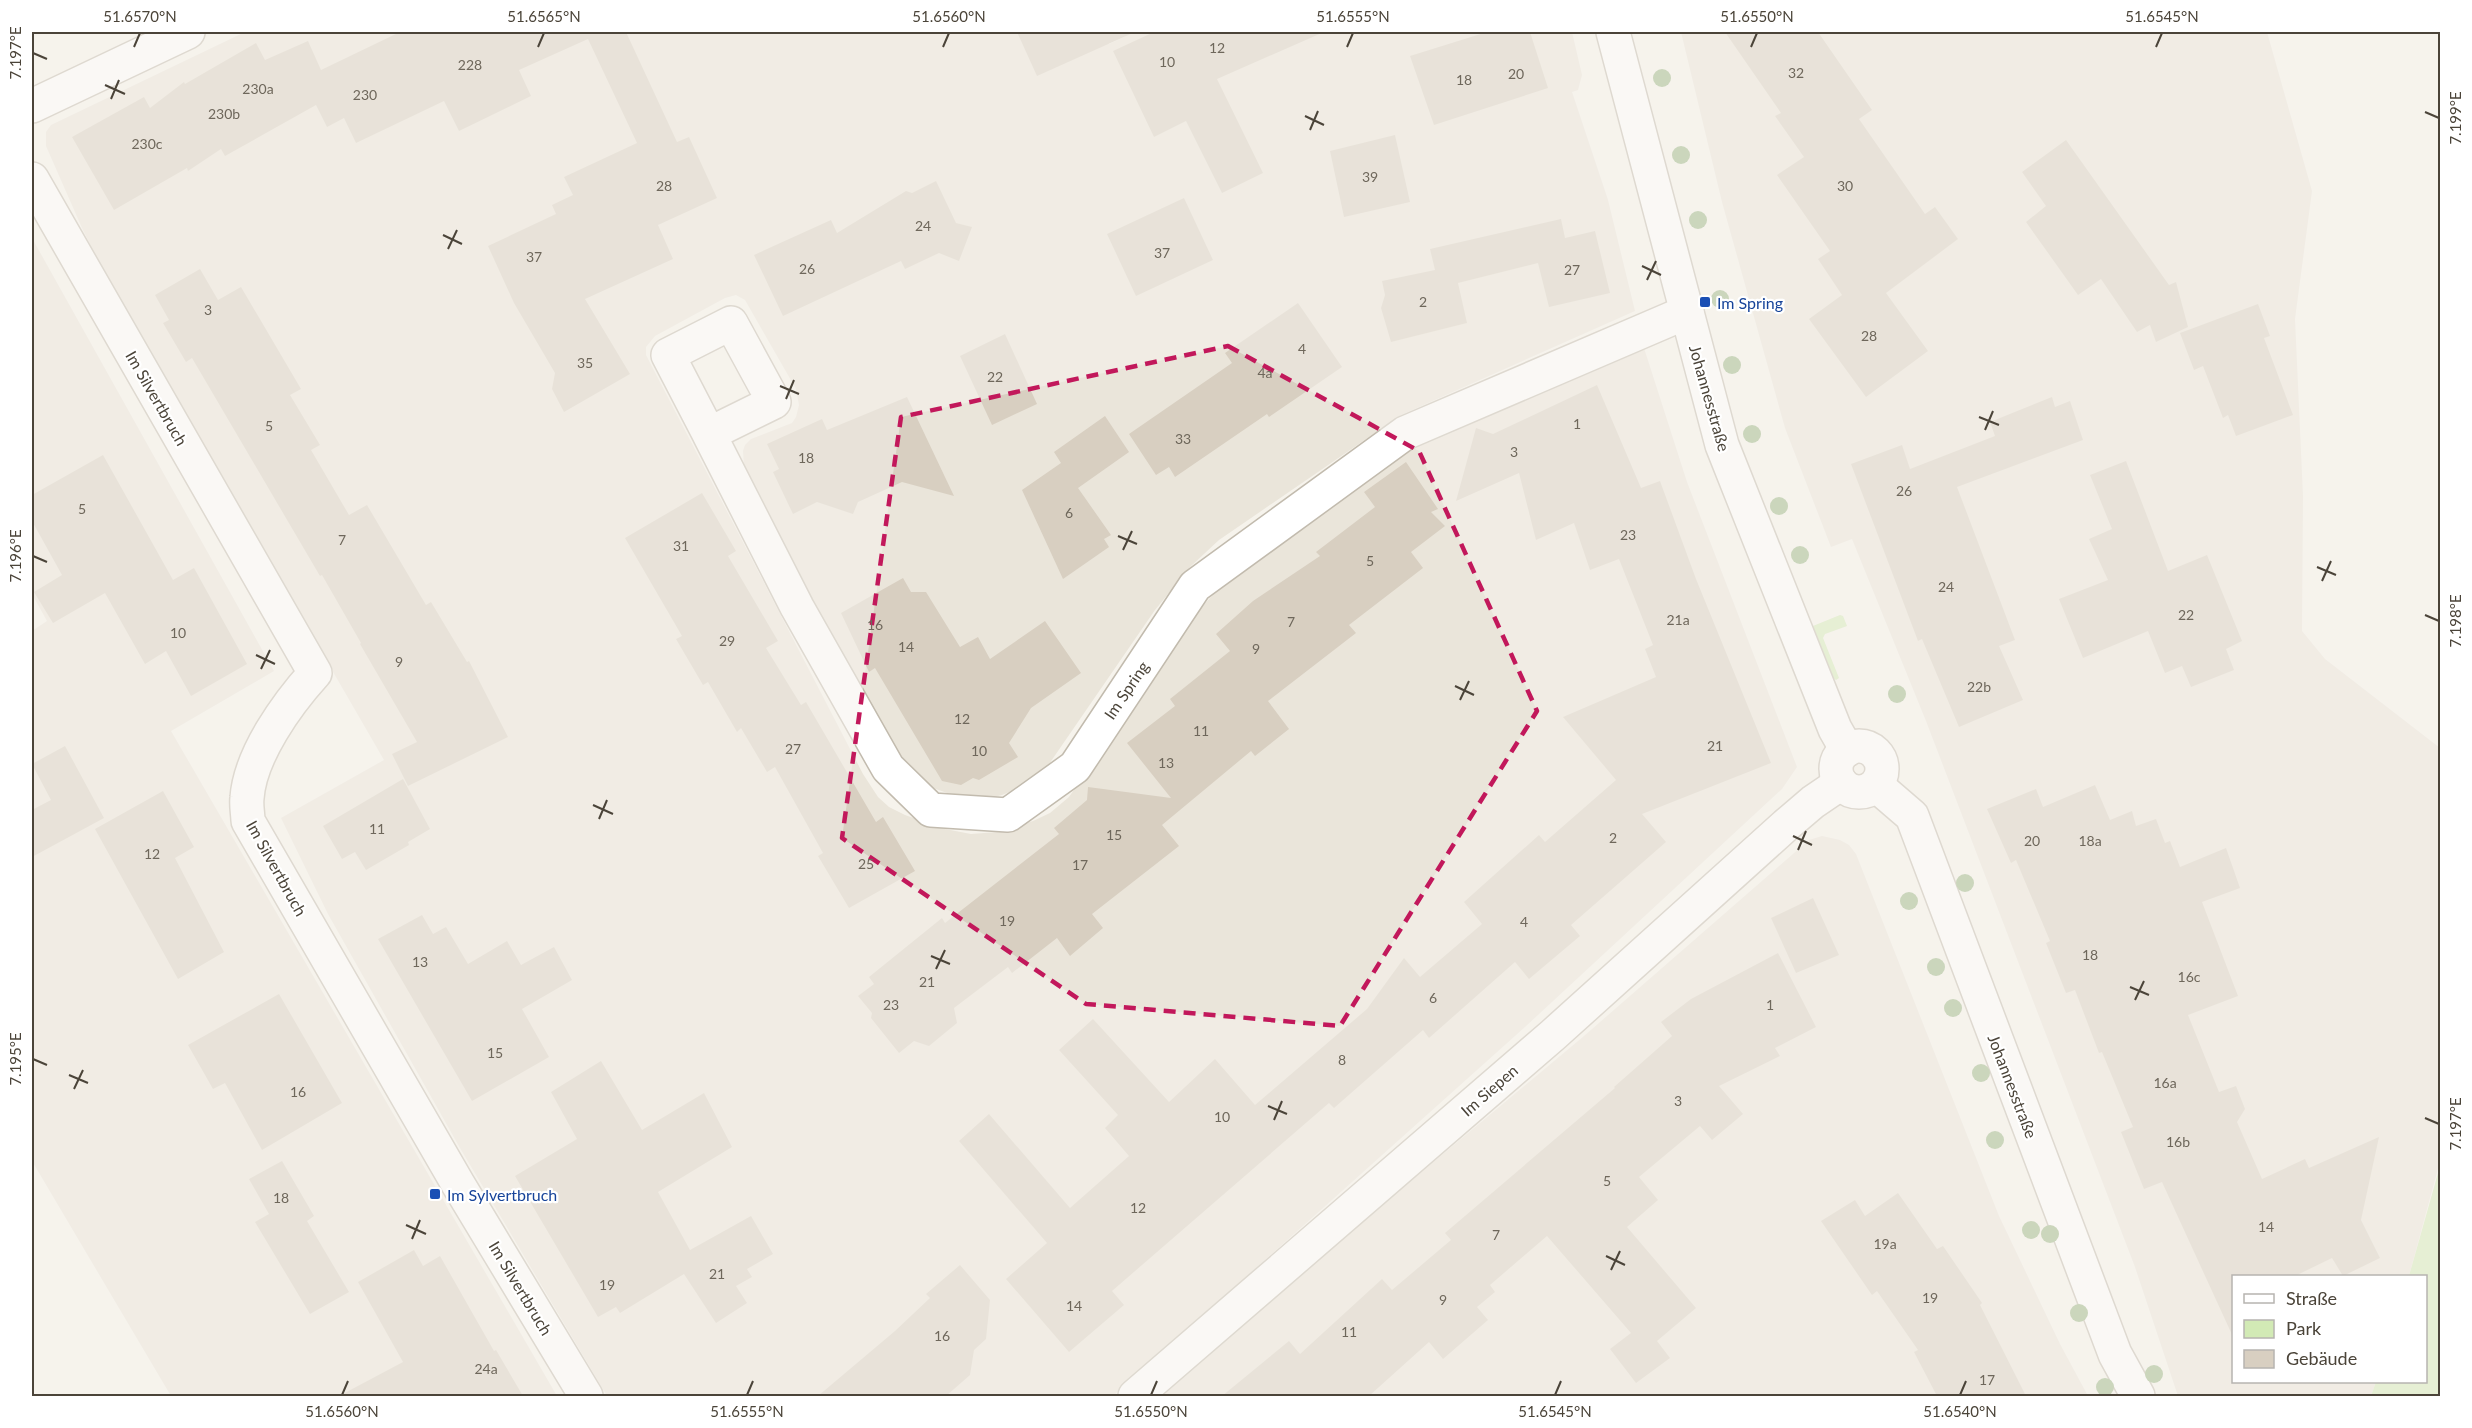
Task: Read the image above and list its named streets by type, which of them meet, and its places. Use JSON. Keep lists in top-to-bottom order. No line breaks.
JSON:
{"streets":{"street":["Im Silvertbruch","Johannesstraße","Im Spring","Im Siepen"]},"crossings":[["Johannesstraße","Im Spring"],["Johannesstraße","Im Siepen"]],"places":{"transit":["Im Spring","Im Sylvertbruch"]},"house_numbers":["12","10","228","32","20","18","230a","230","230b","230c","39","28","30","24","37","37","26","27","2","3","28","4","35","4a","22","1","5","33","3","18","26","5","6","23","7","31","5","24","22","21a","7","16","10","29","14","9","9","22b","12","11","21","27","10","13","11","15","2","20","18a","12","25","17","19","4","18","13","16c","21","6","23","1","15","8","16a","16","3","10","16b","5","18","12","14","7","19a","21","19","19","9","14","11","16","24a","17"],"legend":["Straße","Park","Gebäude"],"coordinates":["51.6570°N","51.6565°N","51.6560°N","51.6555°N","51.6550°N","51.6545°N","7.197°E","7.199°E","7.196°E","7.198°E","7.195°E","51.6540°N"]}
